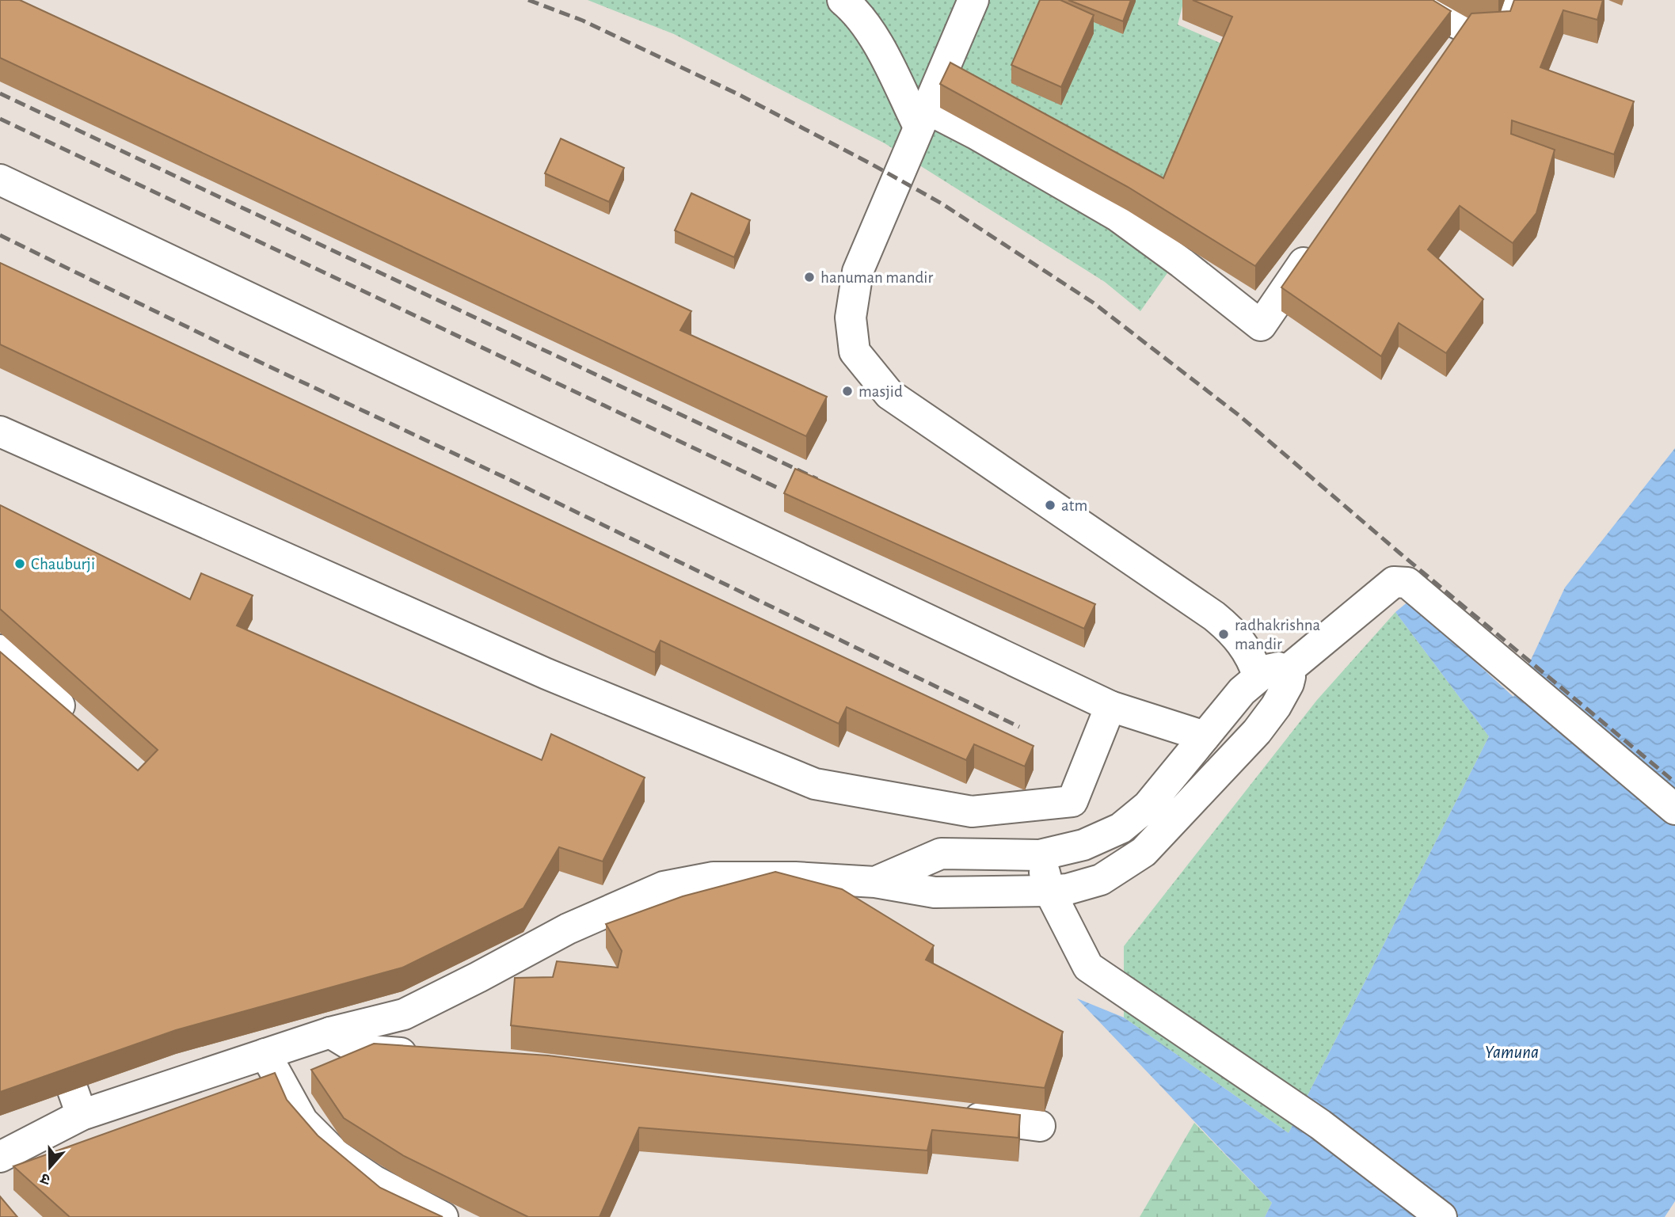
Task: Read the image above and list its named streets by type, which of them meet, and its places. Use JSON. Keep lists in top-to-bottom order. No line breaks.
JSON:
{"water":["Yamuna"],"places":["hanuman mandir","masjid","atm","Chauburji","radhakrishna mandir"],"north":"bottom"}
